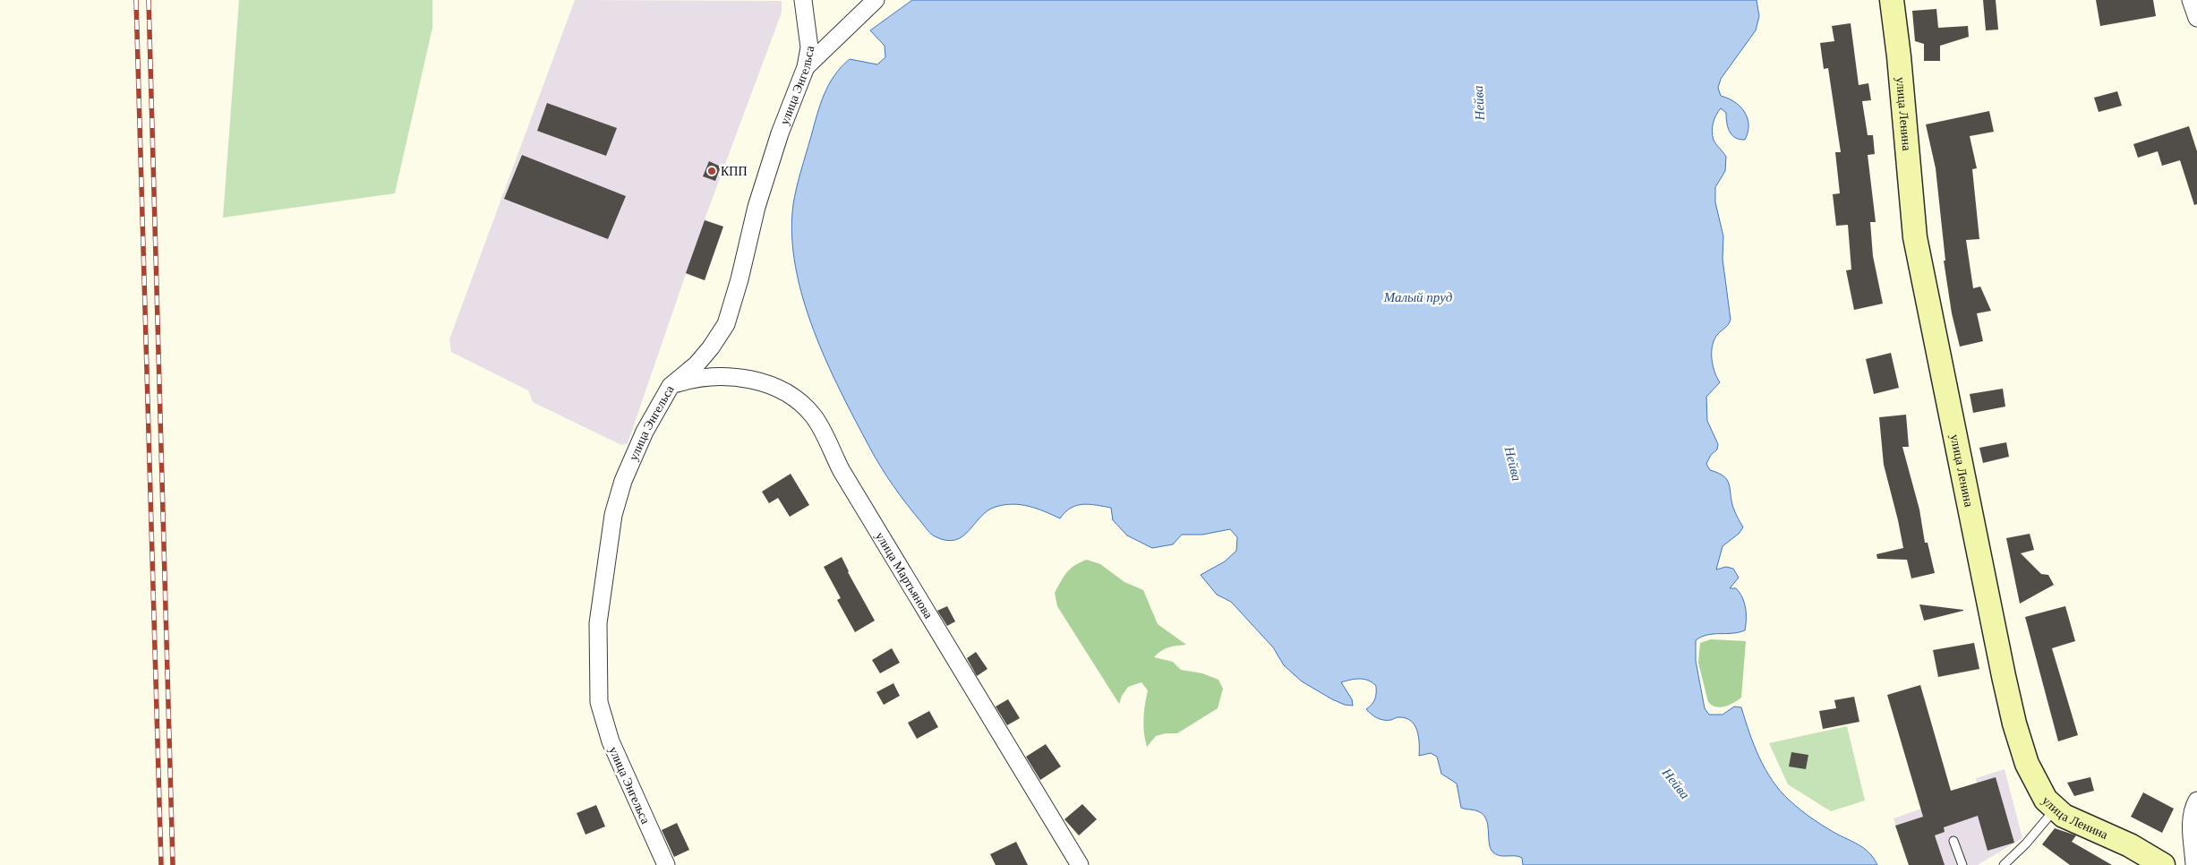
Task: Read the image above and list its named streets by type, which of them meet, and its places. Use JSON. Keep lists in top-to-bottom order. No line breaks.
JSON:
{"streets":{"street":["улица Энгельса","улица Ленина","улица Мартьянова"]},"crossings":[["улица Энгельса","улица Мартьянова"]],"water":["Нейва","Малый пруд"],"places":["КПП"]}
